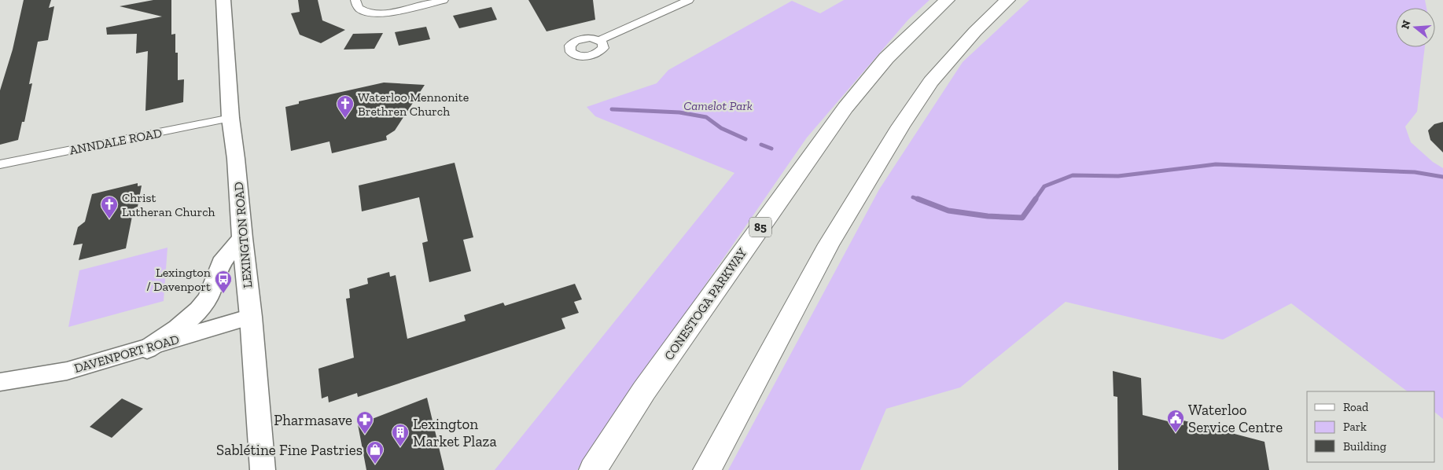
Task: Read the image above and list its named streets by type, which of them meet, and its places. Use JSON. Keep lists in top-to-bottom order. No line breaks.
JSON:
{"streets":{"highway":["85","CONESTOGA PARKWAY"],"main road":["LEXINGTON ROAD"],"street":["ANNDALE ROAD","DAVENPORT ROAD"]},"crossings":[["ANNDALE ROAD","LEXINGTON ROAD"],["LEXINGTON ROAD","DAVENPORT ROAD"]],"parks":["Camelot Park"],"places":{"church":["Waterloo Mennonite Brethren Church","Christ Lutheran Church"],"bus stop":["Lexington / Davenport"],"public building":["Waterloo Service Centre"],"pharmacy":["Pharmasave"],"building":["Lexington Market Plaza"],"shop":["Sablétine Fine Pastries"]},"legend":["Road","Park","Building"],"north":"left"}
